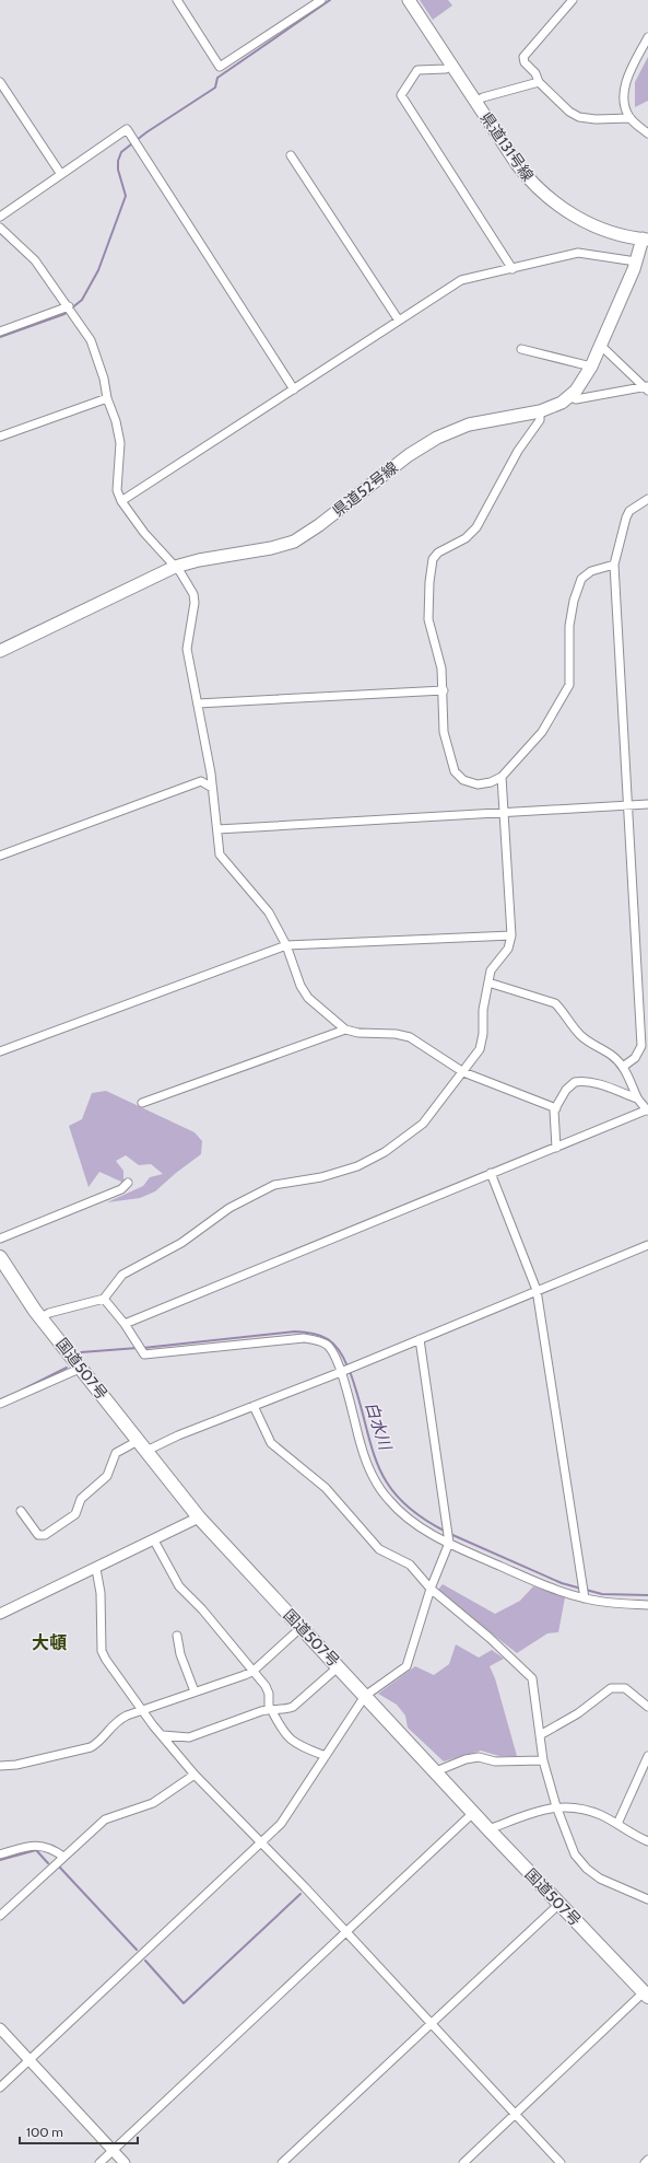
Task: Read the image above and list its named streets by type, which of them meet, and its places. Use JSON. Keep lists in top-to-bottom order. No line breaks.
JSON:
{"streets":{"highway":["国道507号"],"main road":["県道131号線","県道52号線"]},"crossings":[["県道131号線","県道52号線"]],"districts":["大頓"],"water":["白水川"],"scale_bar":"100 m"}
